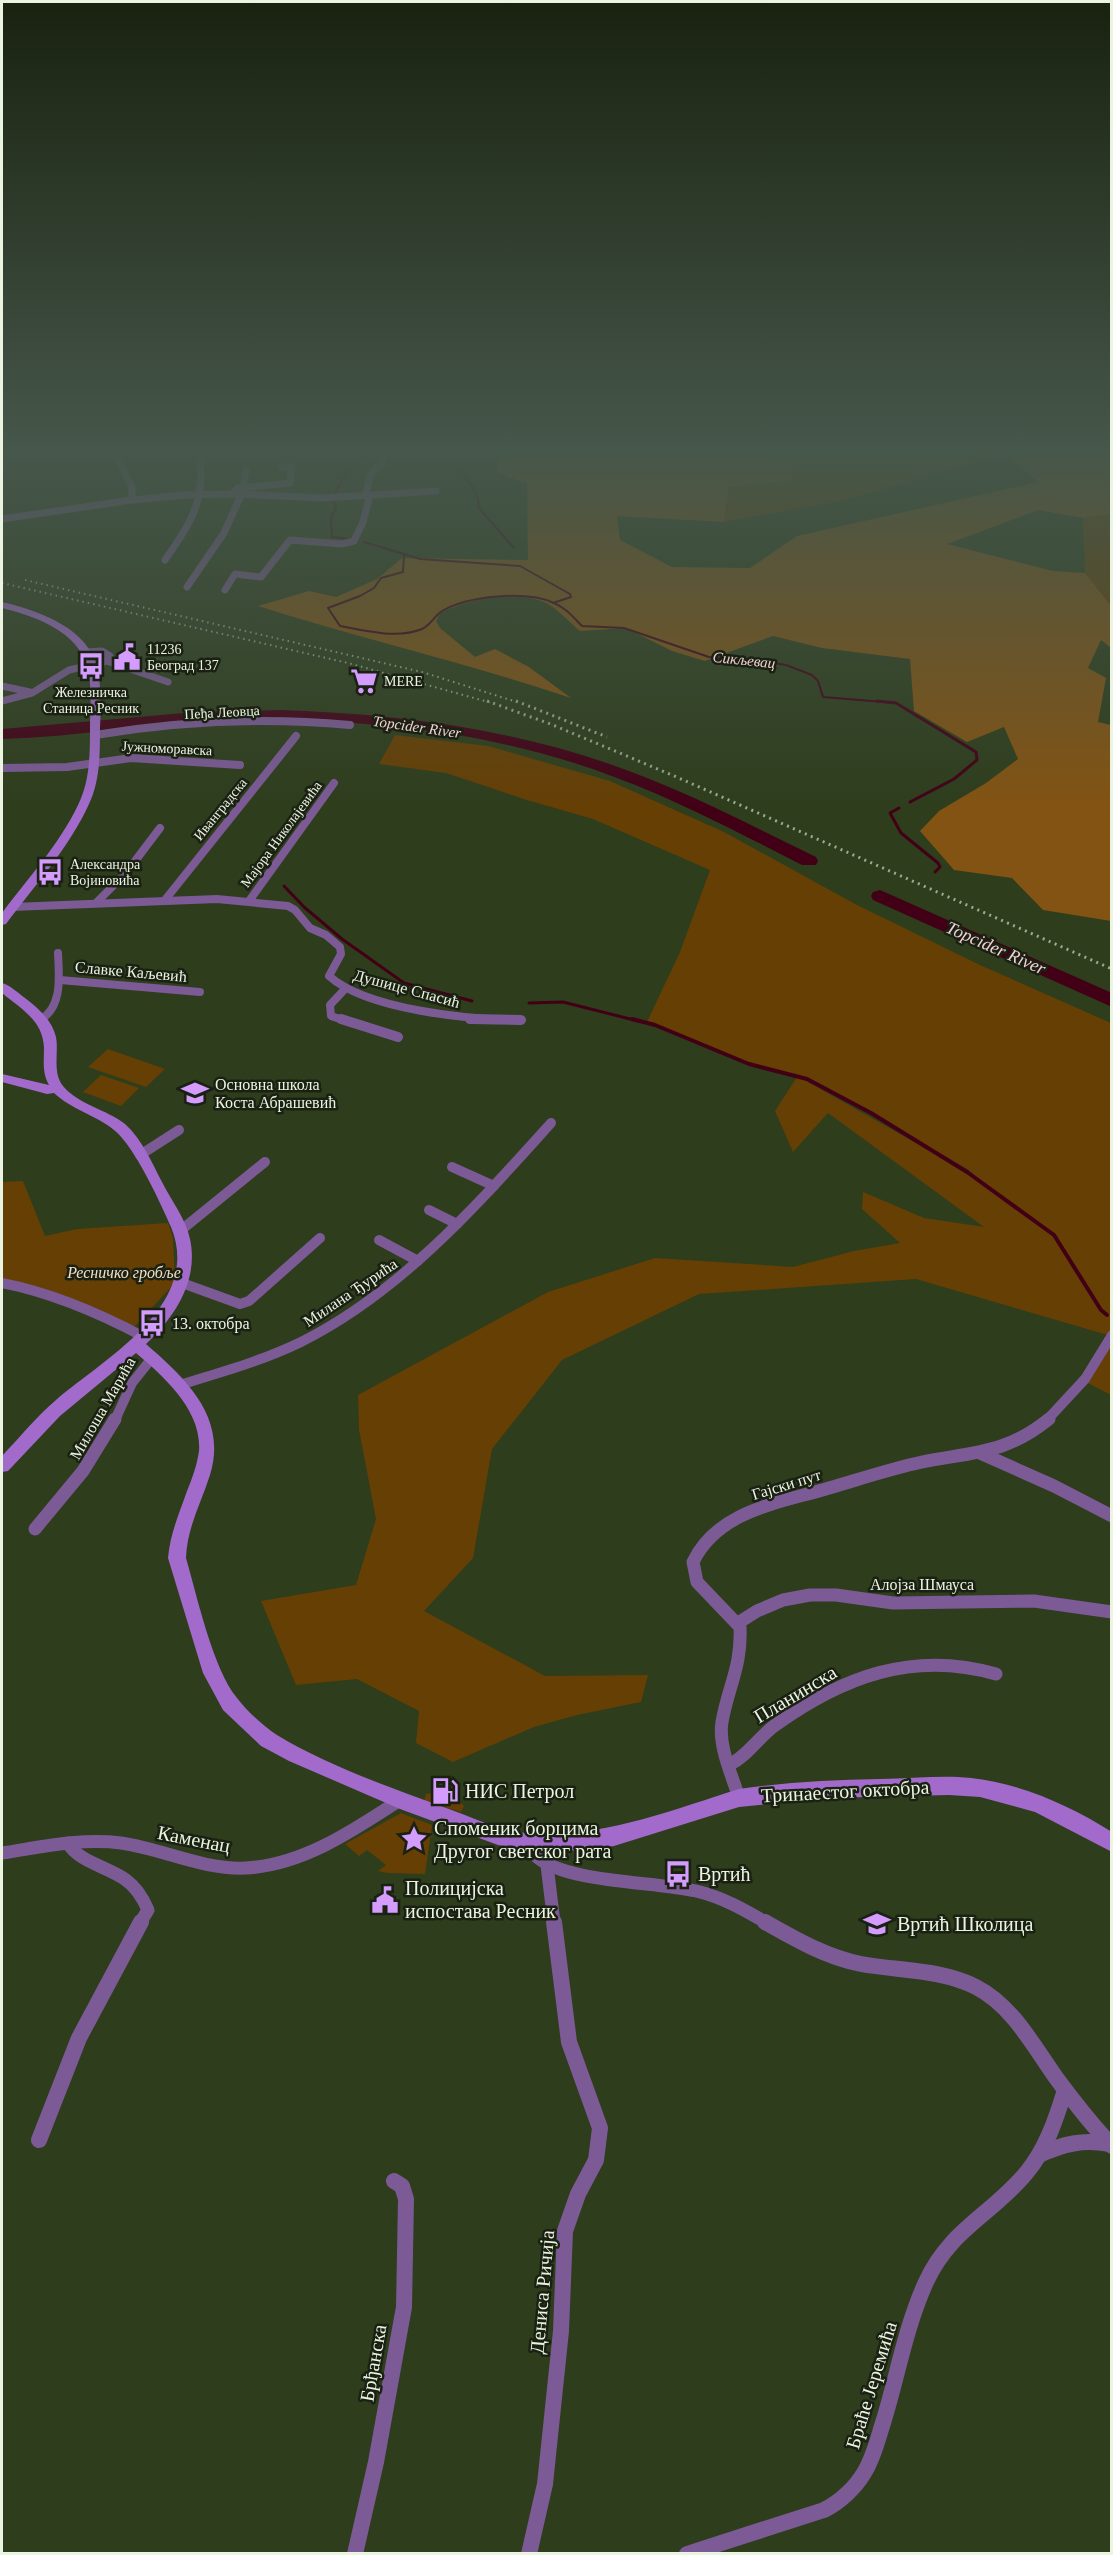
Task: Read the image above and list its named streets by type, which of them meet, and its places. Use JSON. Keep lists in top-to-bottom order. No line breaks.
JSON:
{"streets":{"street":["Пеђа Леовца","Јужноморавска","Иванградска","Мајора Николајевића","Славке Каљевић","Душице Спасић","Милана Ђурића","Милоша Марића","Гајски пут","Алојза Шмауса","Планинска","Тринаестог октобра","Каменац","Дениса Ричија","Брђанска","Браће Јеремића"]},"crossings":[["Иванградска","Душице Спасић"],["Мајора Николајевића","Душице Спасић"],["Милана Ђурића","Тринаестог октобра"],["Милоша Марића","Тринаестог октобра"],["Гајски пут","Алојза Шмауса"],["Тринаестог октобра","Каменац"]],"water":["Сикљевац","Topcider River"],"parks":["Ресничко гробље"],"places":{"public building":["11236 Београд 137","Полицијска испостава Ресник"],"bus stop":["Железничка Станица Ресник","Александра Војиновића","13. октобра","Вртић"],"supermarket":["MERE"],"school or university":["Основна школа Коста Абрашевић","Вртић Школица"],"fuel station":["НИС Петрол"],"place":["Споменик борцима Другог светског рата"]}}
